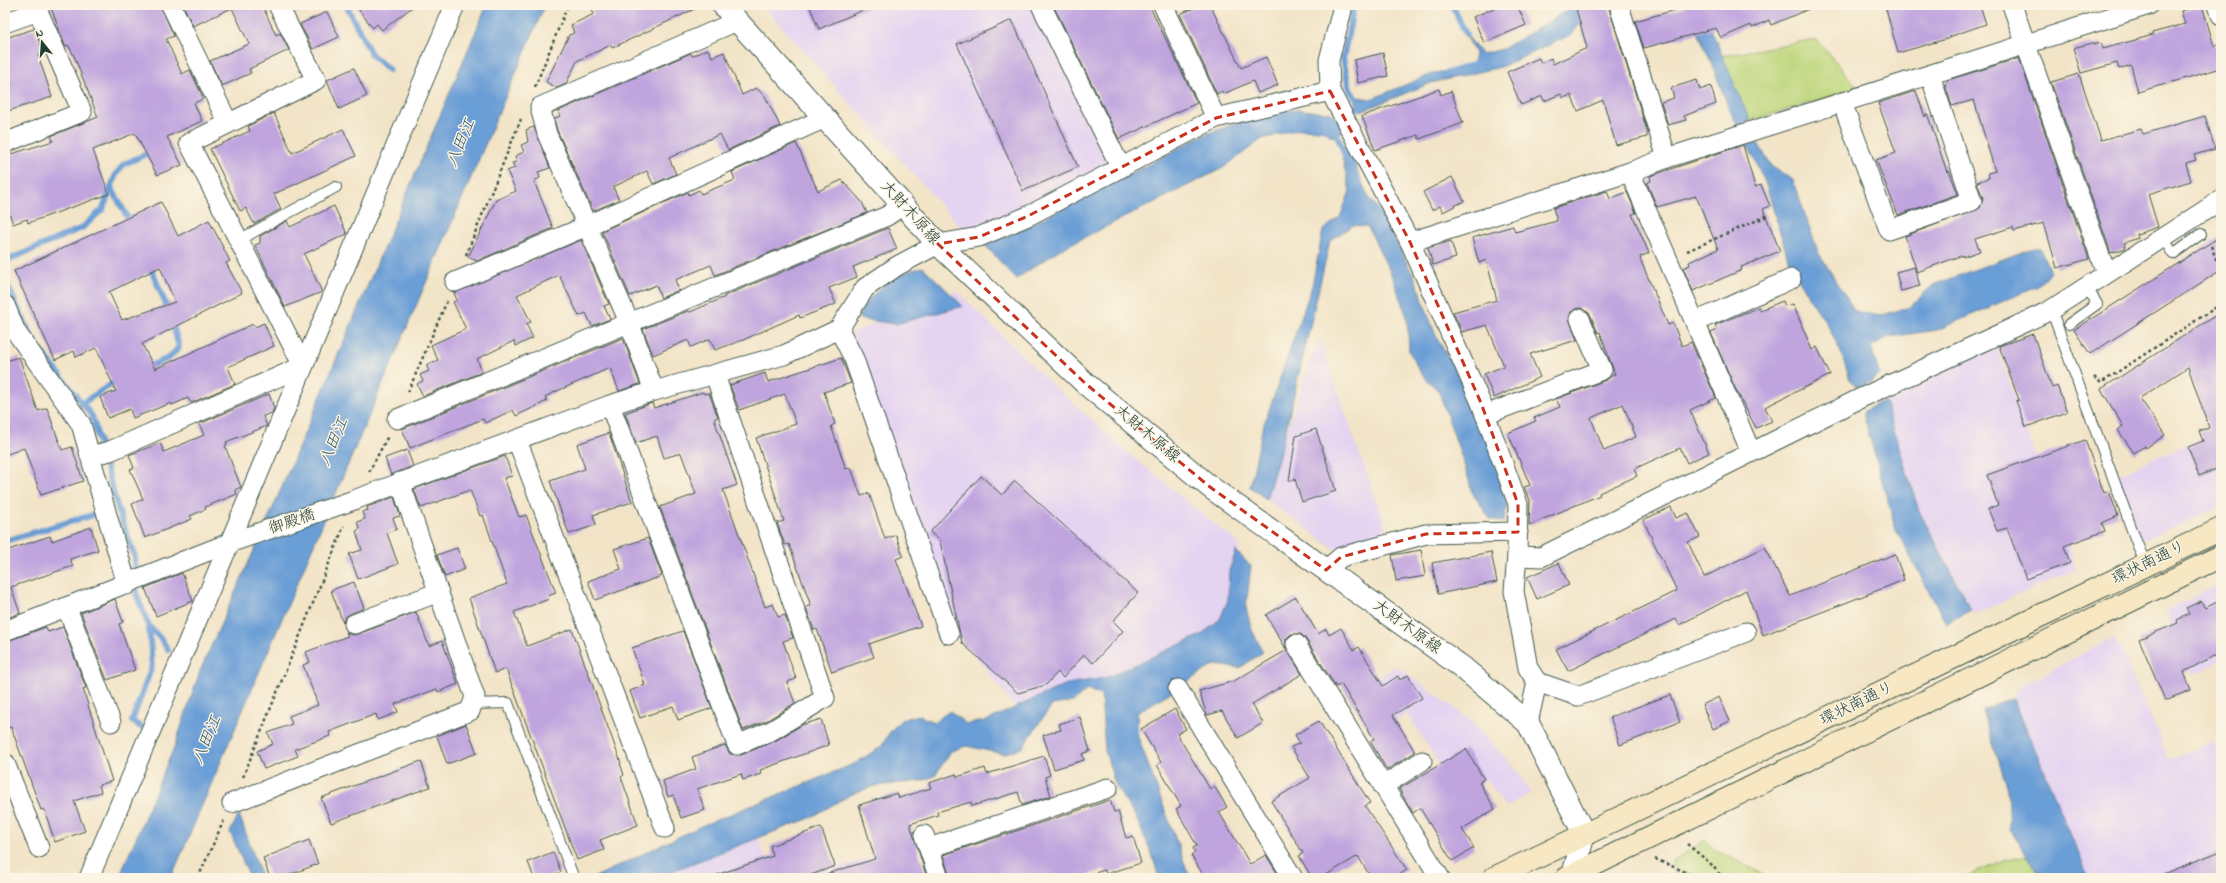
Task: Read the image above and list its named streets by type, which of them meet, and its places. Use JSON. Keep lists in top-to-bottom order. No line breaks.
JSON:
{"streets":{"main road":["環状南通り"],"street":["大財木原線","御殿橋"]},"crossings":[["大財木原線","環状南通り"]],"water":["八田江"],"north":"top"}
